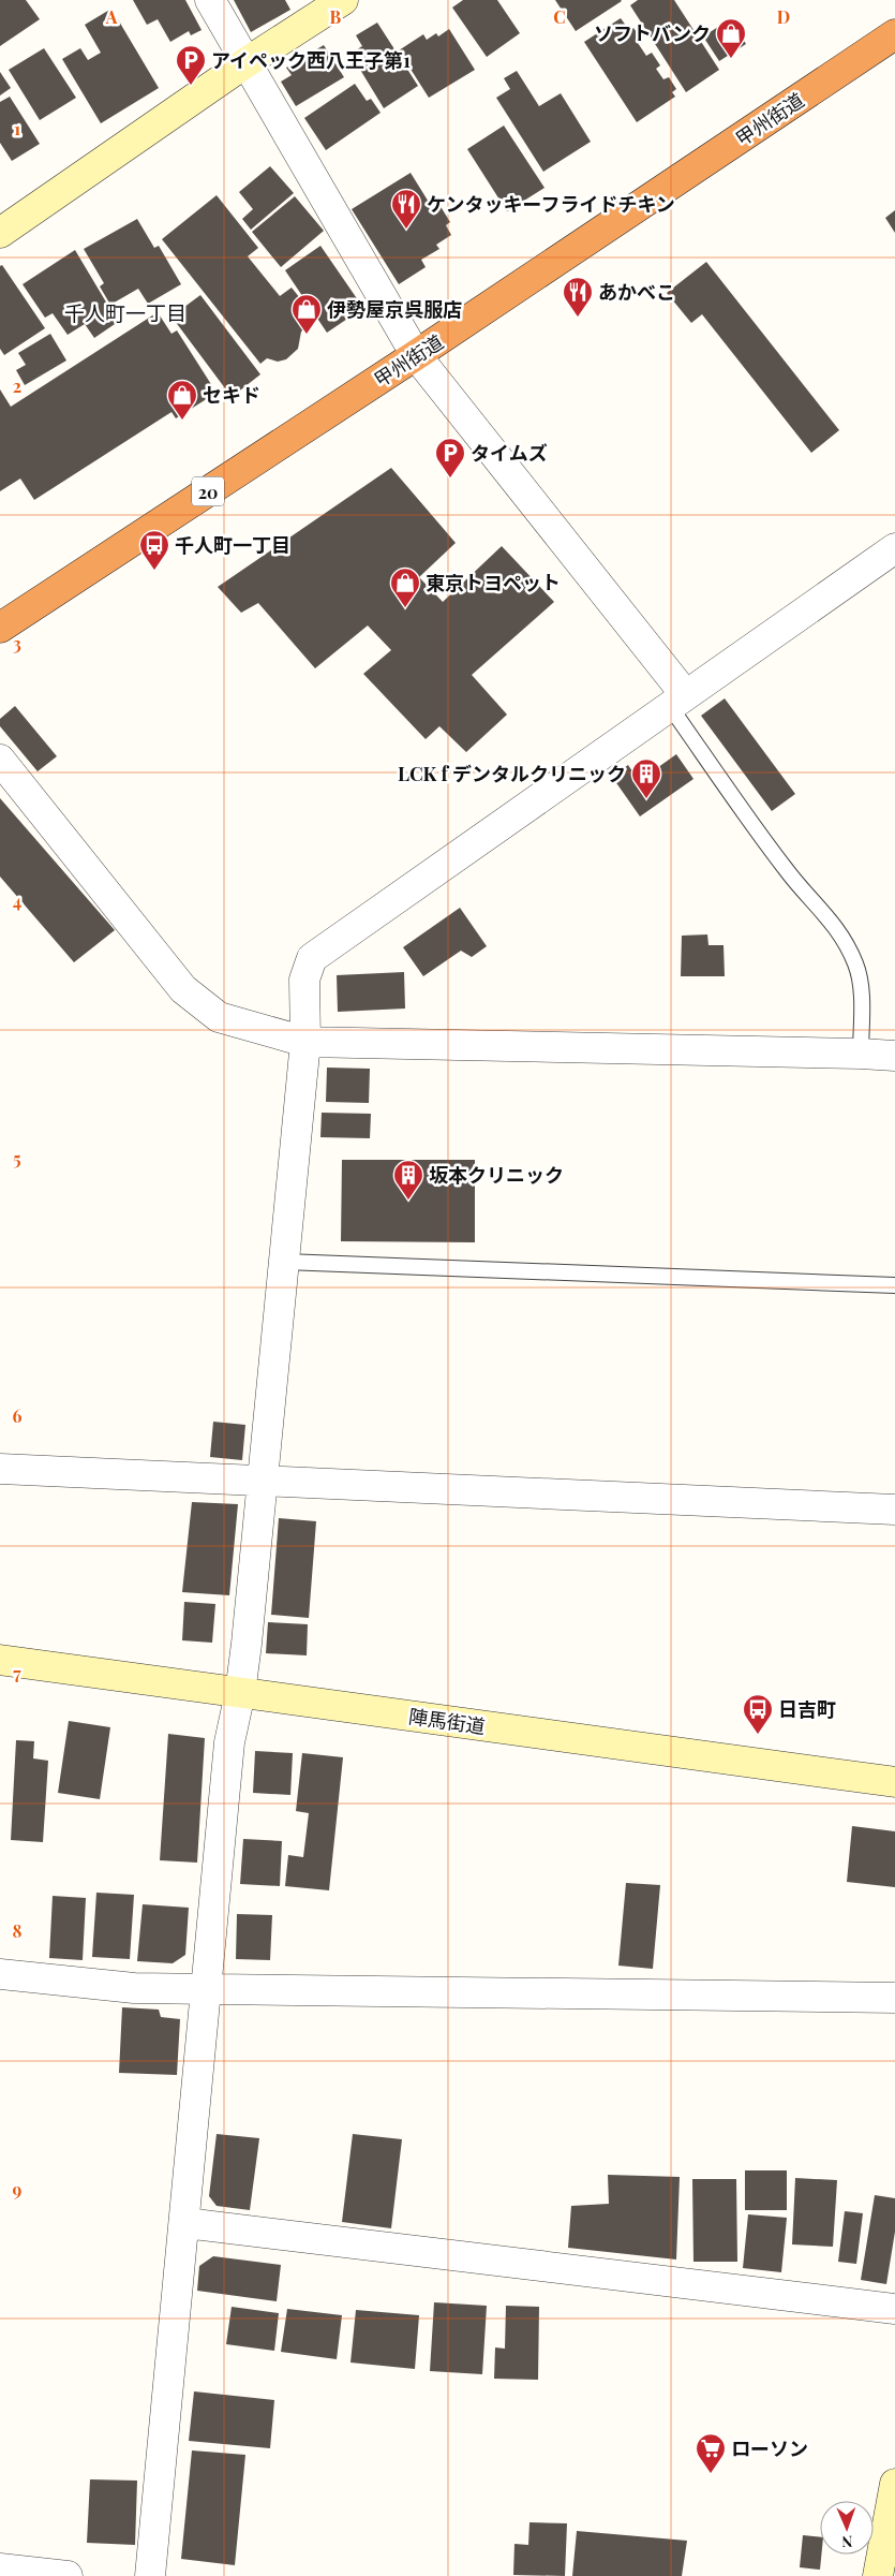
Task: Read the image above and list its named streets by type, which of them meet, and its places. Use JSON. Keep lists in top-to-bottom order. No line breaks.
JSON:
{"streets":{"highway":["甲州街道","20"],"main road":["陣馬街道"]},"districts":["千人町一丁目"],"places":{"shop":["ソフトバンク","伊勢屋京呉服店","セキド","東京トヨペット"],"parking":["アイペック西八王子第1","タイムズ"],"restaurant":["ケンタッキーフライドチキン","あかべこ"],"bus stop":["千人町一丁目","日吉町"],"building":["LCK f デンタルクリニック","坂本クリニック"],"supermarket":["ローソン"]},"north":"bottom","grid":{"columns":["A","B","C","D"],"rows":["1","2","3","4","5","6","7","8","9"]}}
